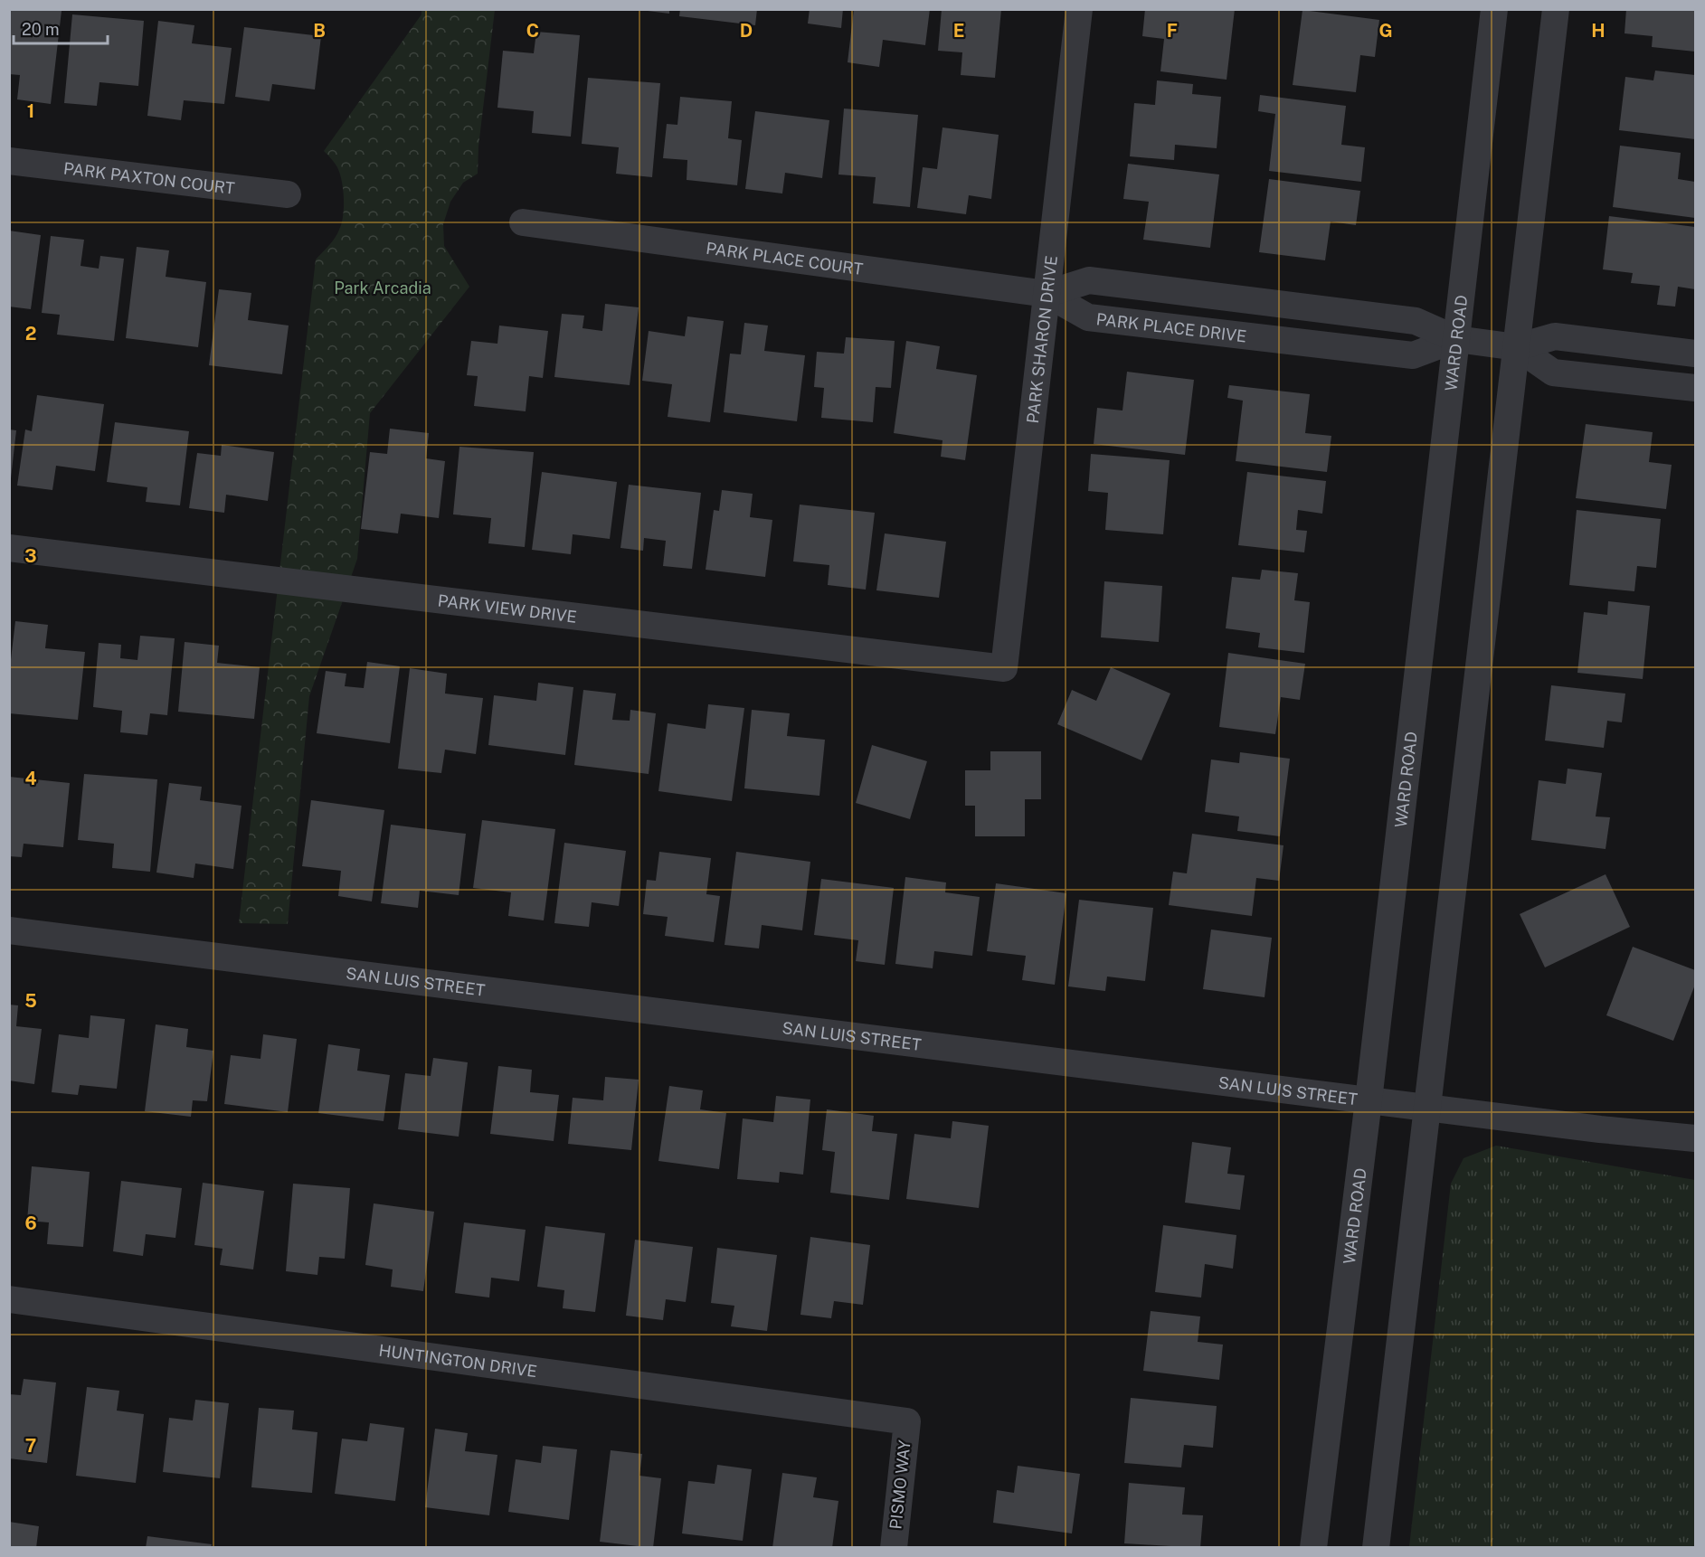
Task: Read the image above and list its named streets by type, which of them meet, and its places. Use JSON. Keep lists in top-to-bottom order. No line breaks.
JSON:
{"streets":{"street":["PARK PAXTON COURT","PARK PLACE COURT","PARK PLACE DRIVE","PARK SHARON DRIVE","WARD ROAD","PARK VIEW DRIVE","SAN LUIS STREET","HUNTINGTON DRIVE","PISMO WAY"]},"crossings":[["PARK PLACE COURT","PARK PLACE DRIVE"],["PARK PLACE COURT","PARK SHARON DRIVE"],["PARK PLACE DRIVE","PARK SHARON DRIVE"],["PARK PLACE DRIVE","WARD ROAD"],["PARK SHARON DRIVE","PARK VIEW DRIVE"],["WARD ROAD","SAN LUIS STREET"],["HUNTINGTON DRIVE","PISMO WAY"]],"parks":["Park Arcadia"],"scale_bar":"20 m","grid":{"columns":["B","C","D","E","F","G","H"],"rows":["1","2","3","4","5","6","7"]}}
